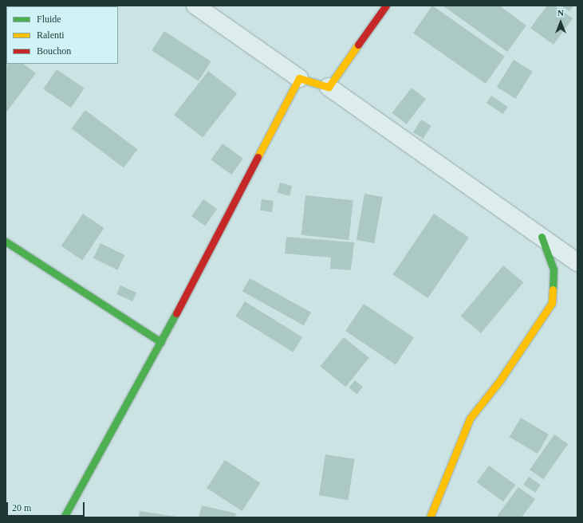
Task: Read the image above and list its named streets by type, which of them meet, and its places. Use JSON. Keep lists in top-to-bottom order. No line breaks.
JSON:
{"legend":["Fluide","Ralenti","Bouchon"],"scale_bar":"20 m","north":"top"}
